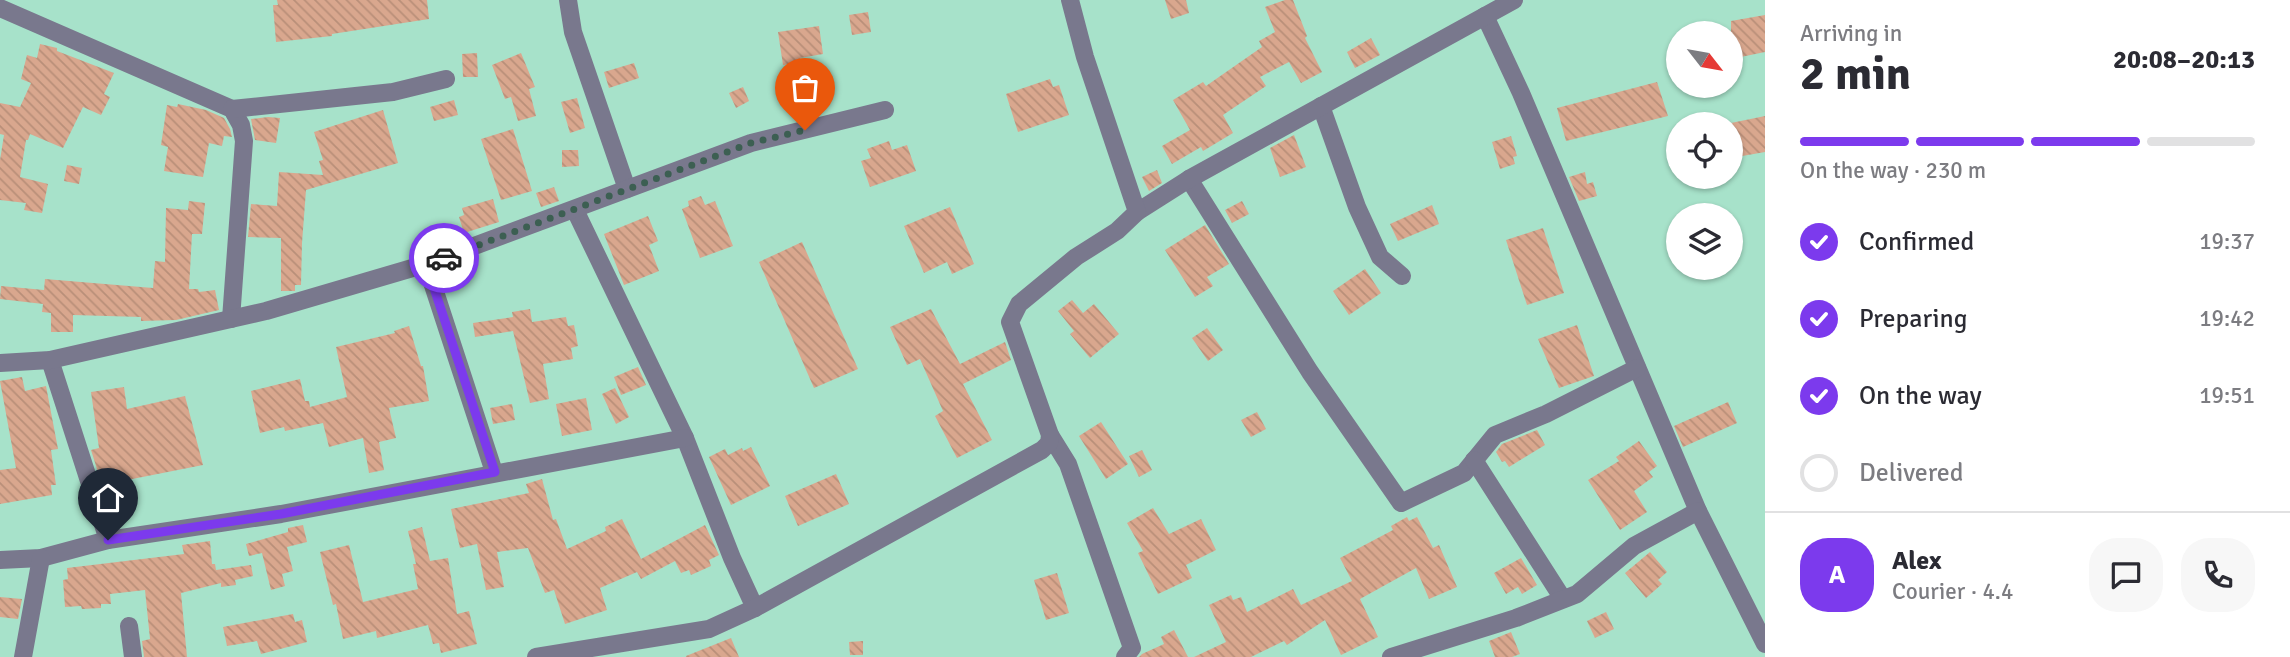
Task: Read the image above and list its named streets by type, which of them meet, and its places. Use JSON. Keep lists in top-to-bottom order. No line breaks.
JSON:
{"north":"bottom right","page":{"heading":["2 min","Arriving in","20:08–20:13"],"panel":["Alex","Courier · 4.4"],"bar":"On the way · 230 m","list":[["Confirmed","19:37"],["Preparing","19:42"],["On the way","19:51"],"Delivered"],"round":"A"}}
